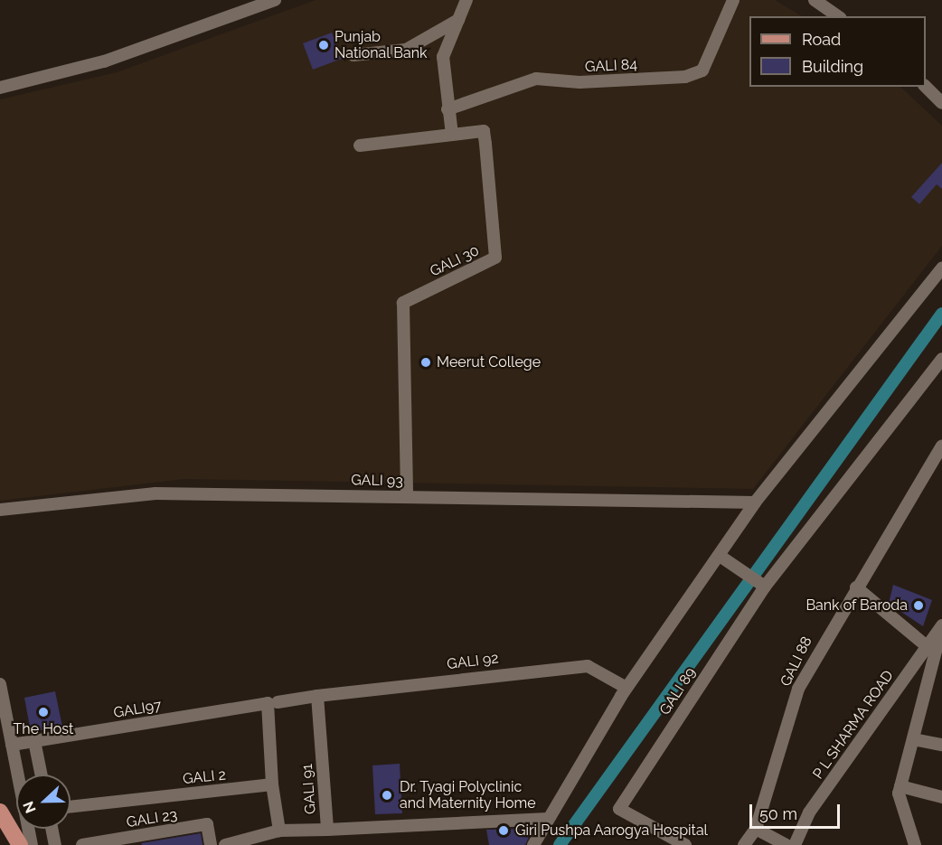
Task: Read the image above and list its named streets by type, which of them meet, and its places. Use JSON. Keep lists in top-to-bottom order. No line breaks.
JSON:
{"streets":{"street":["GALI 84","GALI 30","GALI 93","GALI 92","GALI 88","GALI 89","GALI97","P L SHARMA ROAD","GALI 2","GALI 91","GALI 23"]},"crossings":[["GALI 30","GALI 93"],["GALI 92","GALI 91"]],"places":["Punjab National Bank","Meerut College","Bank of Baroda","The Host","Dr. Tyagi Polyclinic and Maternity Home","Giri Pushpa Aarogya Hospital"],"legend":["Road","Building"],"scale_bar":"50 m","north":"left"}
